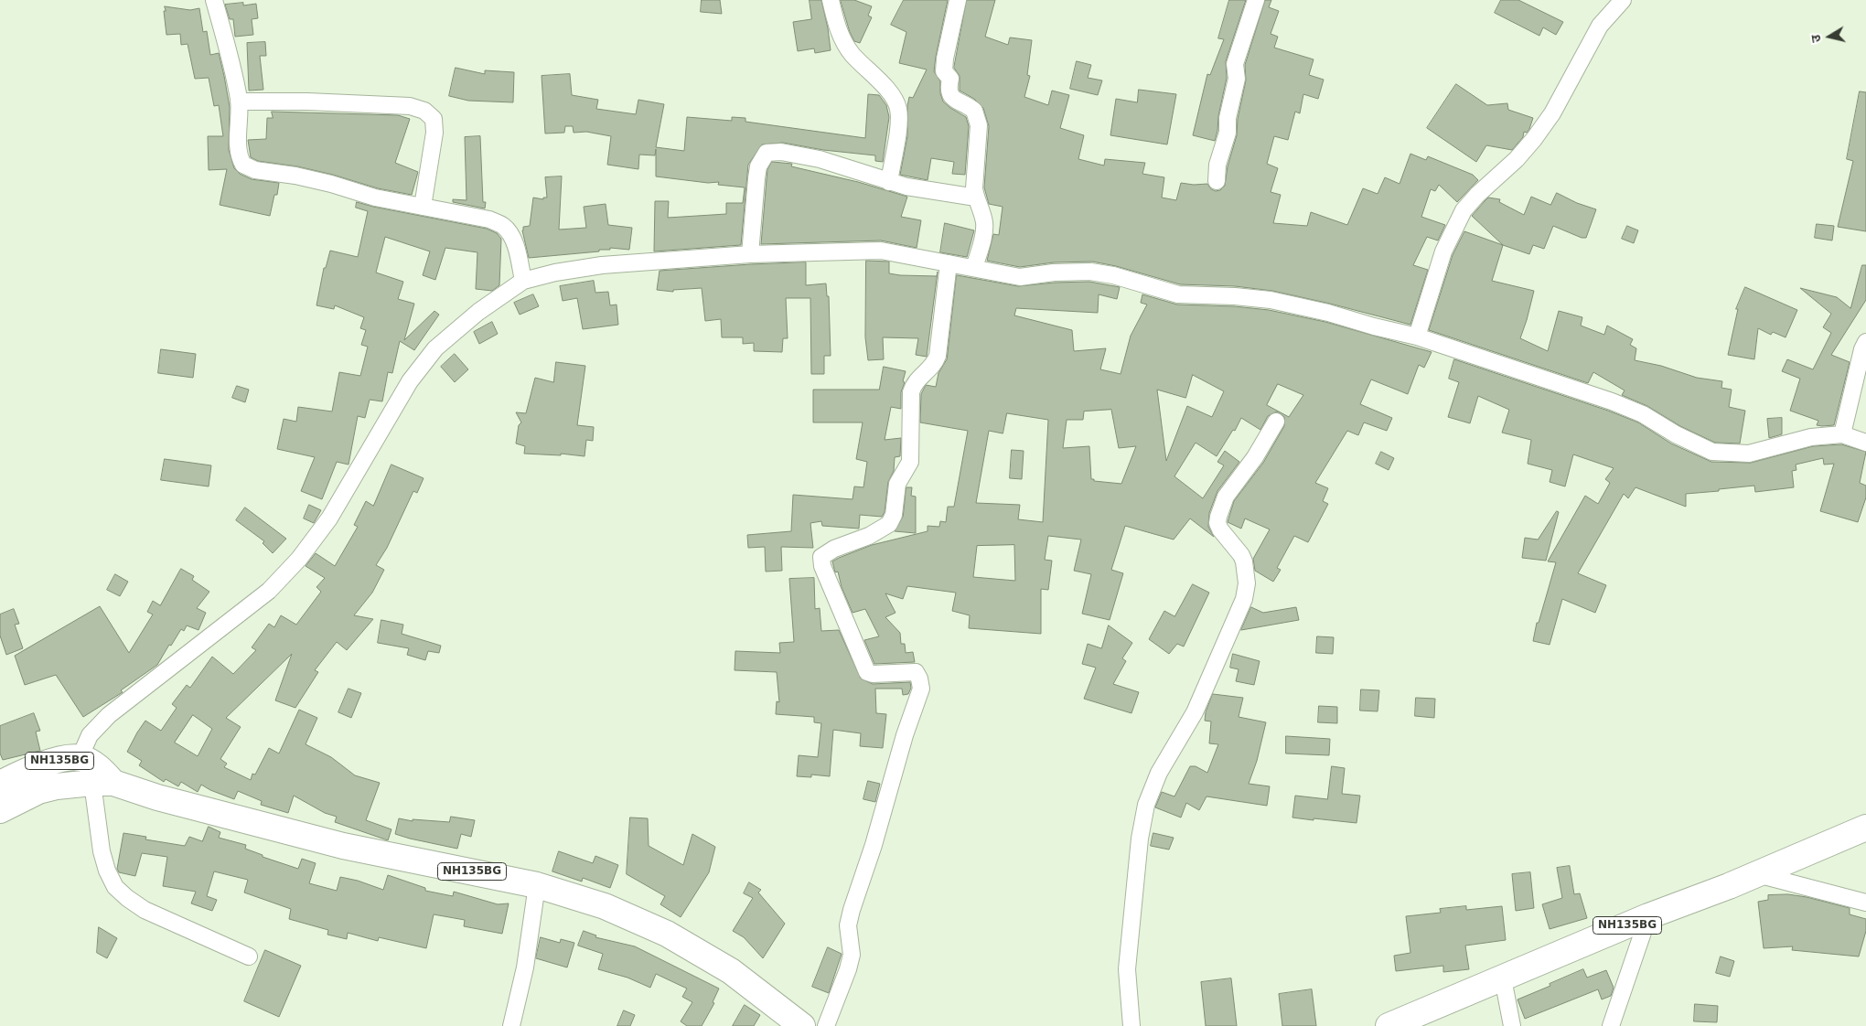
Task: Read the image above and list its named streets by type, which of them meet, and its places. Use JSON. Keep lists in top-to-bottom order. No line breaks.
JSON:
{"streets":{"highway":["NH135BG"]},"north":"left"}
